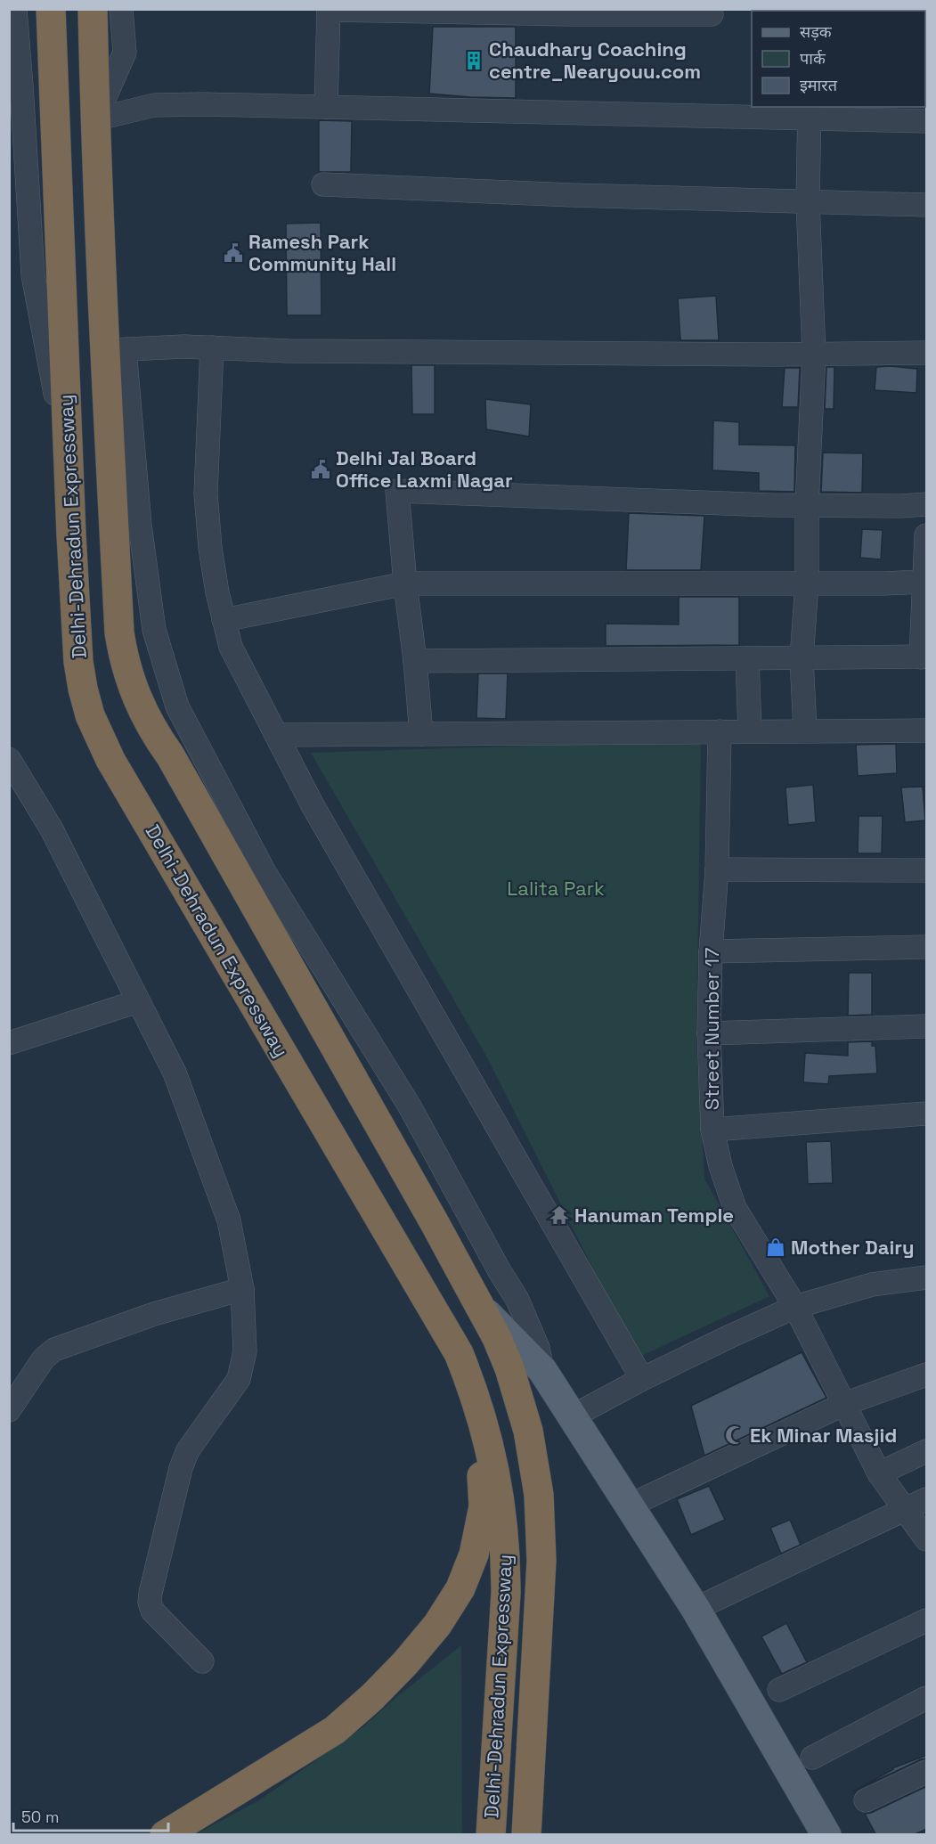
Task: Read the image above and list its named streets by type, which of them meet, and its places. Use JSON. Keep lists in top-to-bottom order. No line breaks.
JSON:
{"streets":{"highway":["Delhi-Dehradun Expressway"],"street":["Street Number 17"]},"parks":["Lalita Park"],"places":{"building":["Chaudhary Coaching centre_Nearyouu.com"],"public building":["Ramesh Park Community Hall","Delhi Jal Board Office Laxmi Nagar"],"temple":["Hanuman Temple"],"shop":["Mother Dairy"],"mosque":["Ek Minar Masjid"]},"legend":["सड़क","पार्क","इमारत"],"scale_bar":"50 m"}
